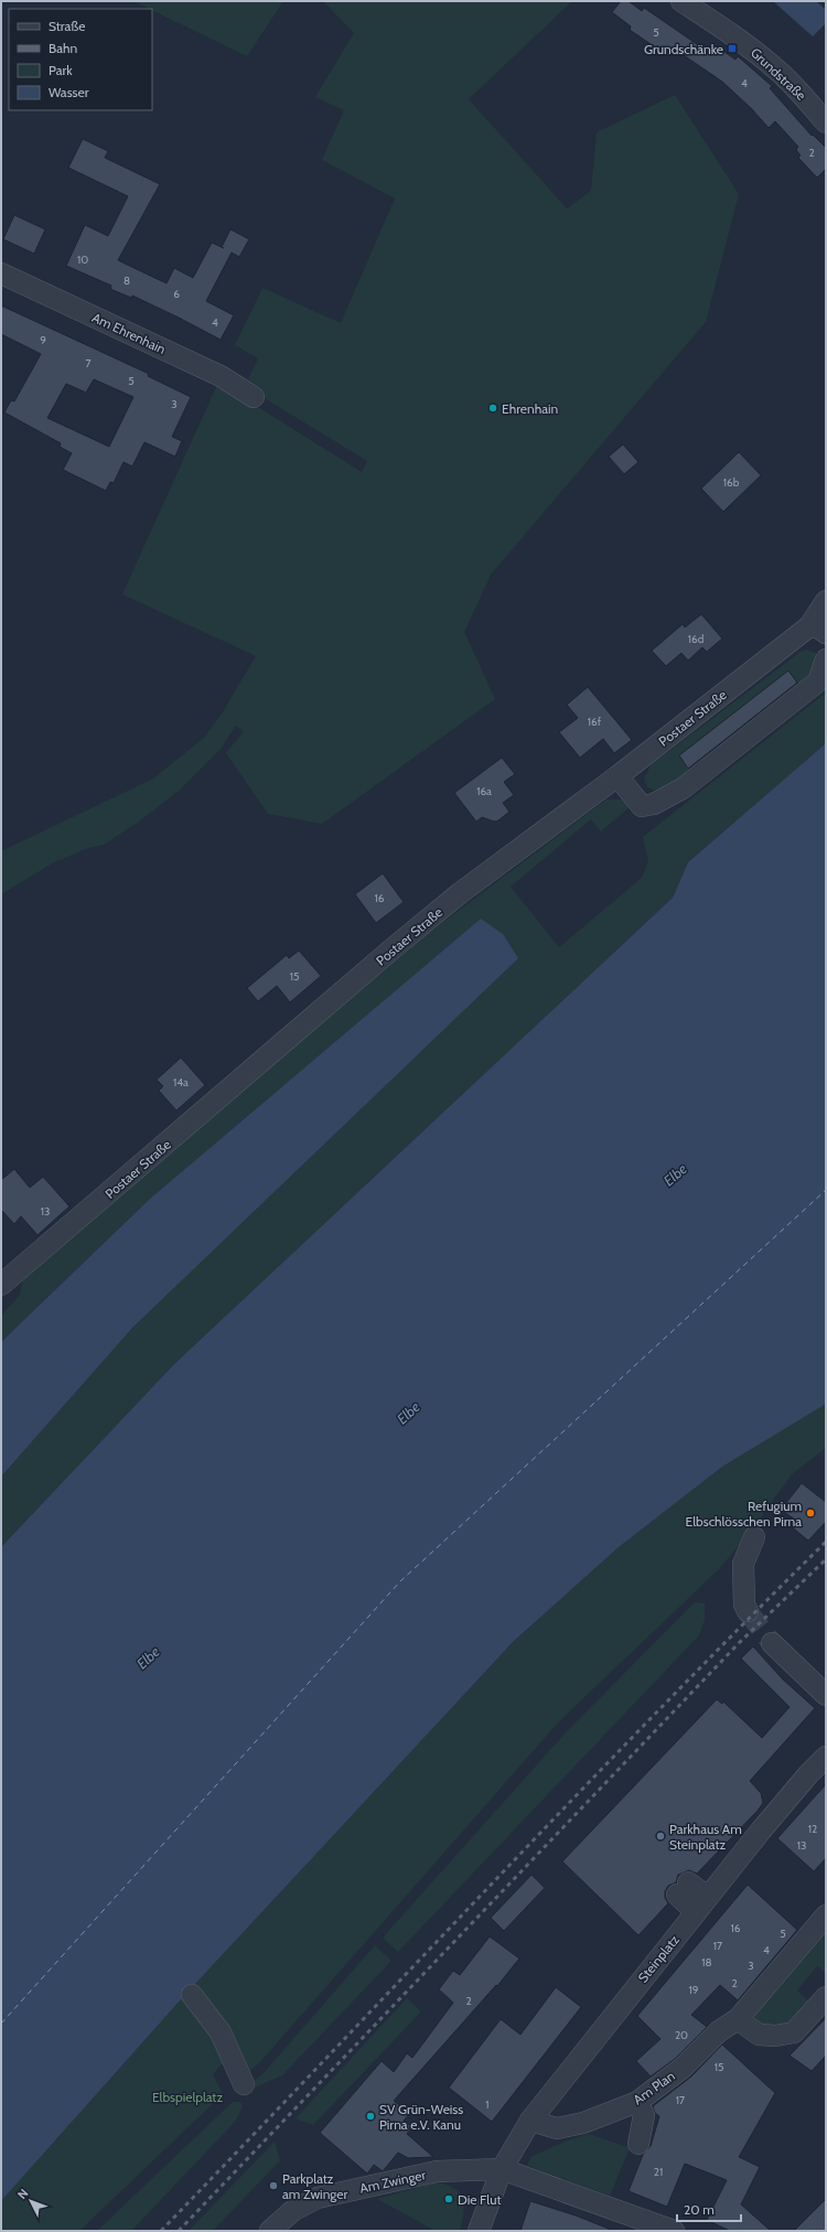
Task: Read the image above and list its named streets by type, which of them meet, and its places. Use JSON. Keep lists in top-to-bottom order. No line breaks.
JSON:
{"streets":{"street":["Grundstraße","Am Ehrenhain","Postaer Straße","Steinplatz","Am Plan","Am Zwinger"]},"crossings":[["Steinplatz","Am Plan"],["Steinplatz","Am Zwinger"]],"water":["Elbe"],"parks":["Elbspielplatz"],"places":{"transit":["Grundschänke"],"other":["Ehrenhain","Refugium Elbschlösschen Pirna","Parkhaus Am Steinplatz","SV Grün-Weiss Pirna e.V. Kanu","Parkplatz am Zwinger","Die Flut"]},"house_numbers":["5","4","2","10","8","6","4","9","7","5","3","16b","16d","16f","16a","16","15","14a","13","12","13","16","5","17","4","18","3","2","19","2","20","15","17","1","21"],"legend":["Straße","Bahn","Park","Wasser"],"scale_bar":"20 m","north":"top left"}
